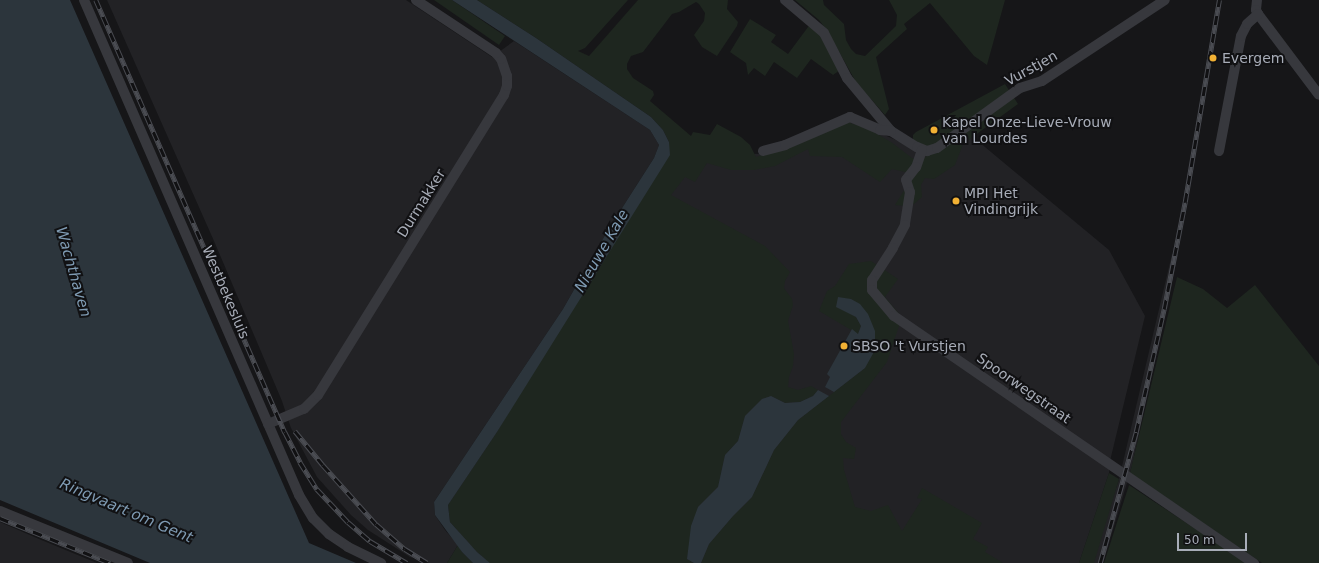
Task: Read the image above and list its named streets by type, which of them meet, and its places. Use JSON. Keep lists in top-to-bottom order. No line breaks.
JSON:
{"streets":{"street":["Vurstjen","Durmakker","Westbekesluis","Spoorwegstraat"]},"crossings":[["Vurstjen","Spoorwegstraat"],["Durmakker","Westbekesluis"]],"water":["Nieuwe Kale","Wachthaven","Ringvaart om Gent"],"places":["Evergem","Kapel Onze-Lieve-Vrouw van Lourdes","MPI Het Vindingrijk","SBSO 't Vurstjen"],"scale_bar":"50 m"}
